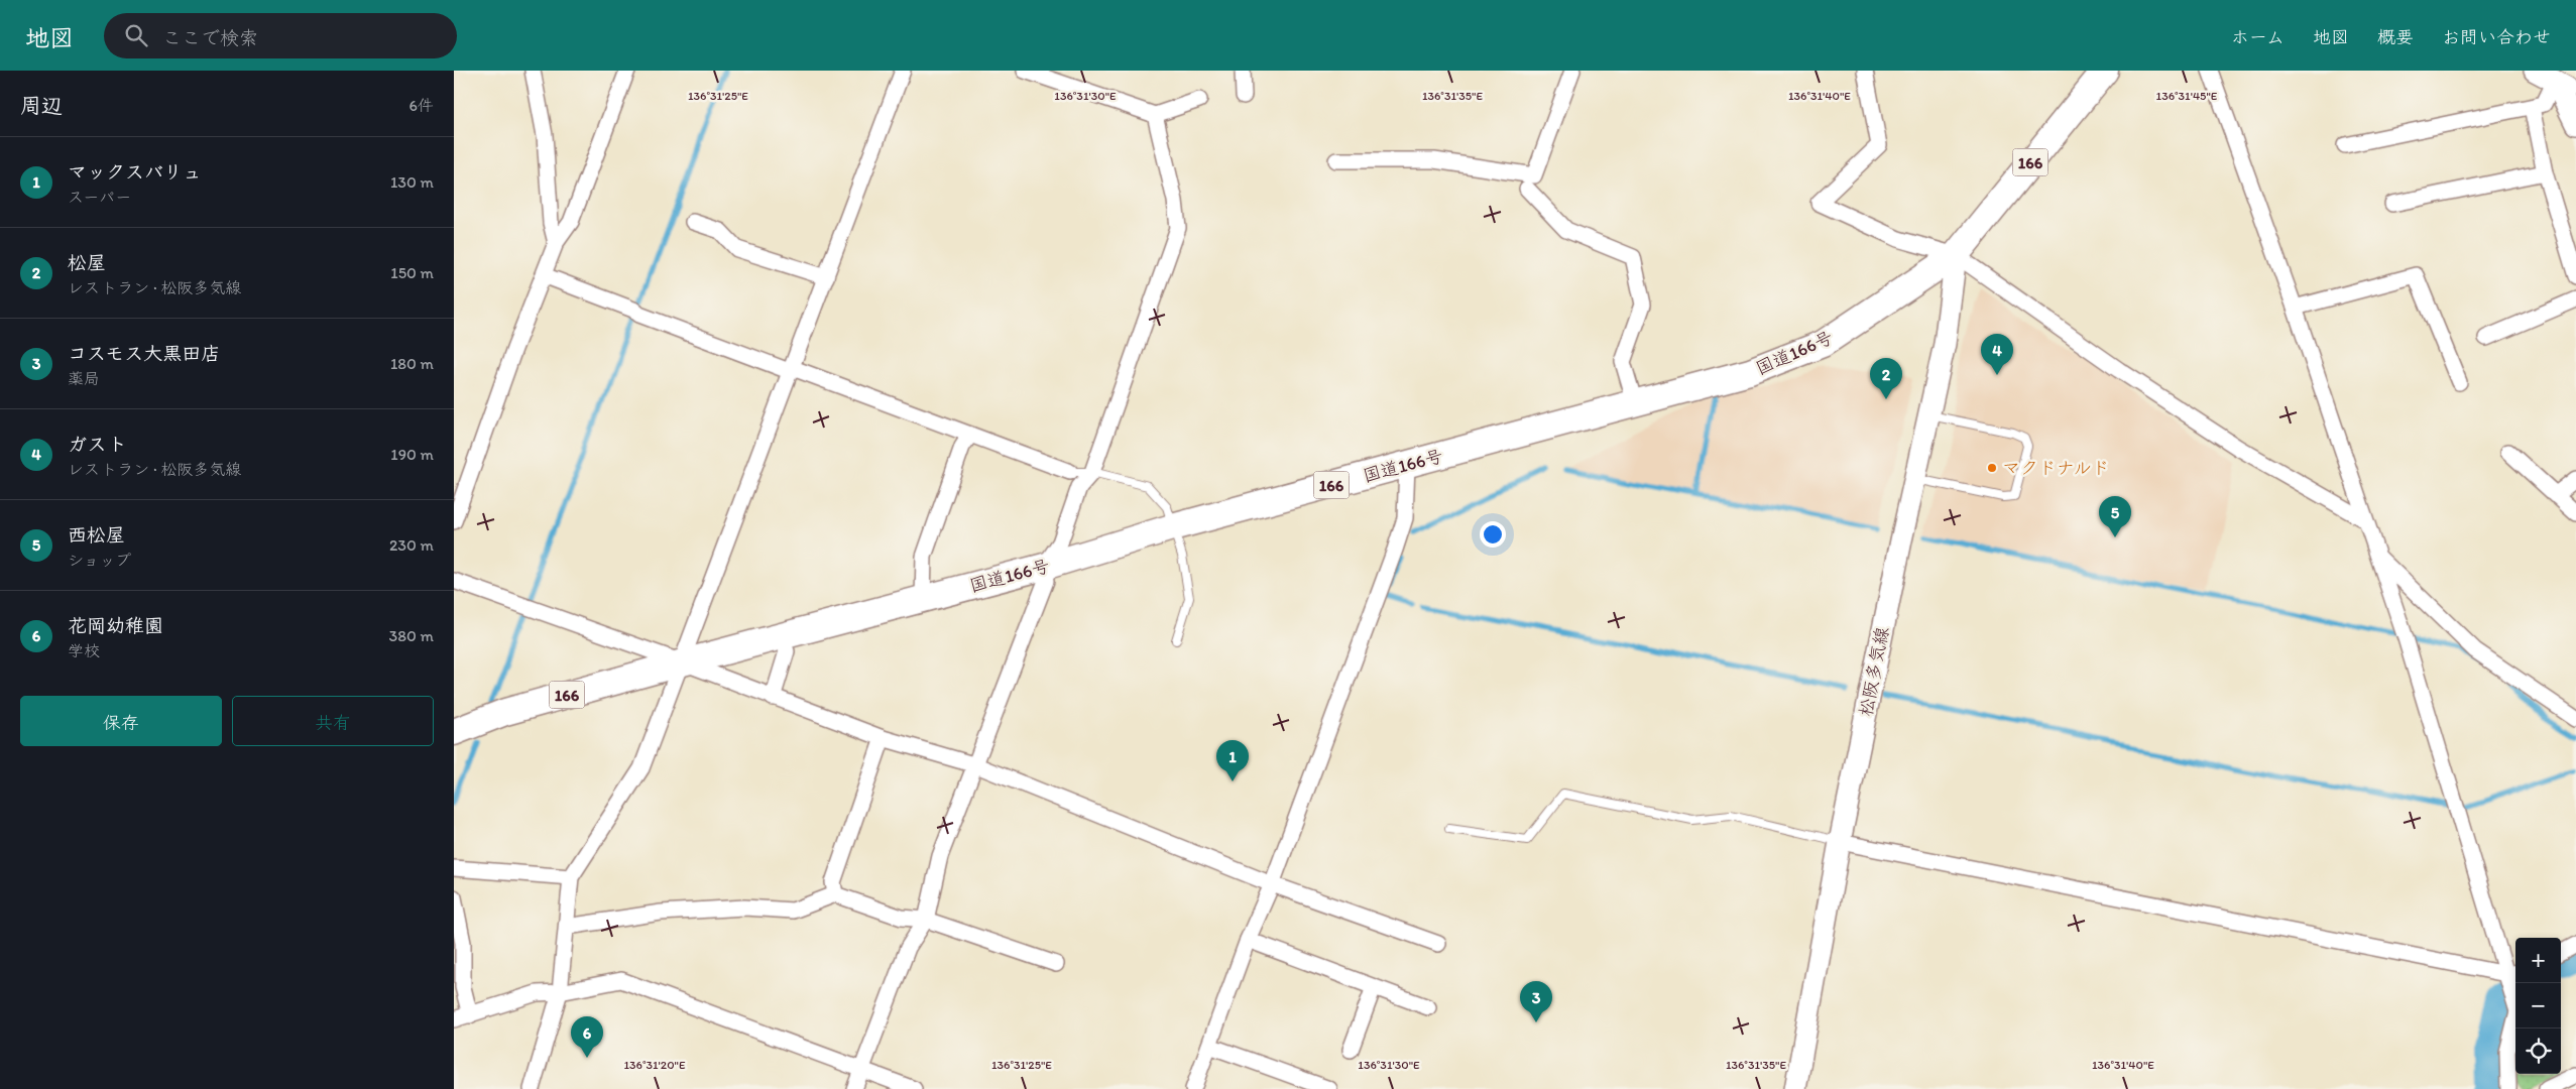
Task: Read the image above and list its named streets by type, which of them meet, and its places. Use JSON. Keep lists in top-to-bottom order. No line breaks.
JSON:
{"streets":{"highway":["166","国道166号"],"main road":["松阪多気線"]},"crossings":[["国道166号","松阪多気線"]],"places":["マクドナルド"],"page":{"header":"地図","search":"ここで検索","nav":["ホーム","地図","概要","お問い合わせ"],"heading":["周辺","6件"],"list":[{"mark":"1","name":"マックスバリュ","note":"スーパー","value":"130 m"},{"mark":"2","name":"松屋","note":"レストラン · 松阪多気線","value":"150 m"},{"mark":"3","name":"コスモス大黒田店","note":"薬局","value":"180 m"},{"mark":"4","name":"ガスト","note":"レストラン · 松阪多気線","value":"190 m"},{"mark":"5","name":"西松屋","note":"ショップ","value":"230 m"},{"mark":"6","name":"花岡幼稚園","note":"学校","value":"380 m"}],"pins":["4","2","5","1","3","6"],"buttons":["保存","共有"],"map_buttons":["+","−"]},"coordinates":["136°31'25\"E","136°31'30\"E","136°31'35\"E","136°31'40\"E","136°31'45\"E","136°31'20\"E"]}
